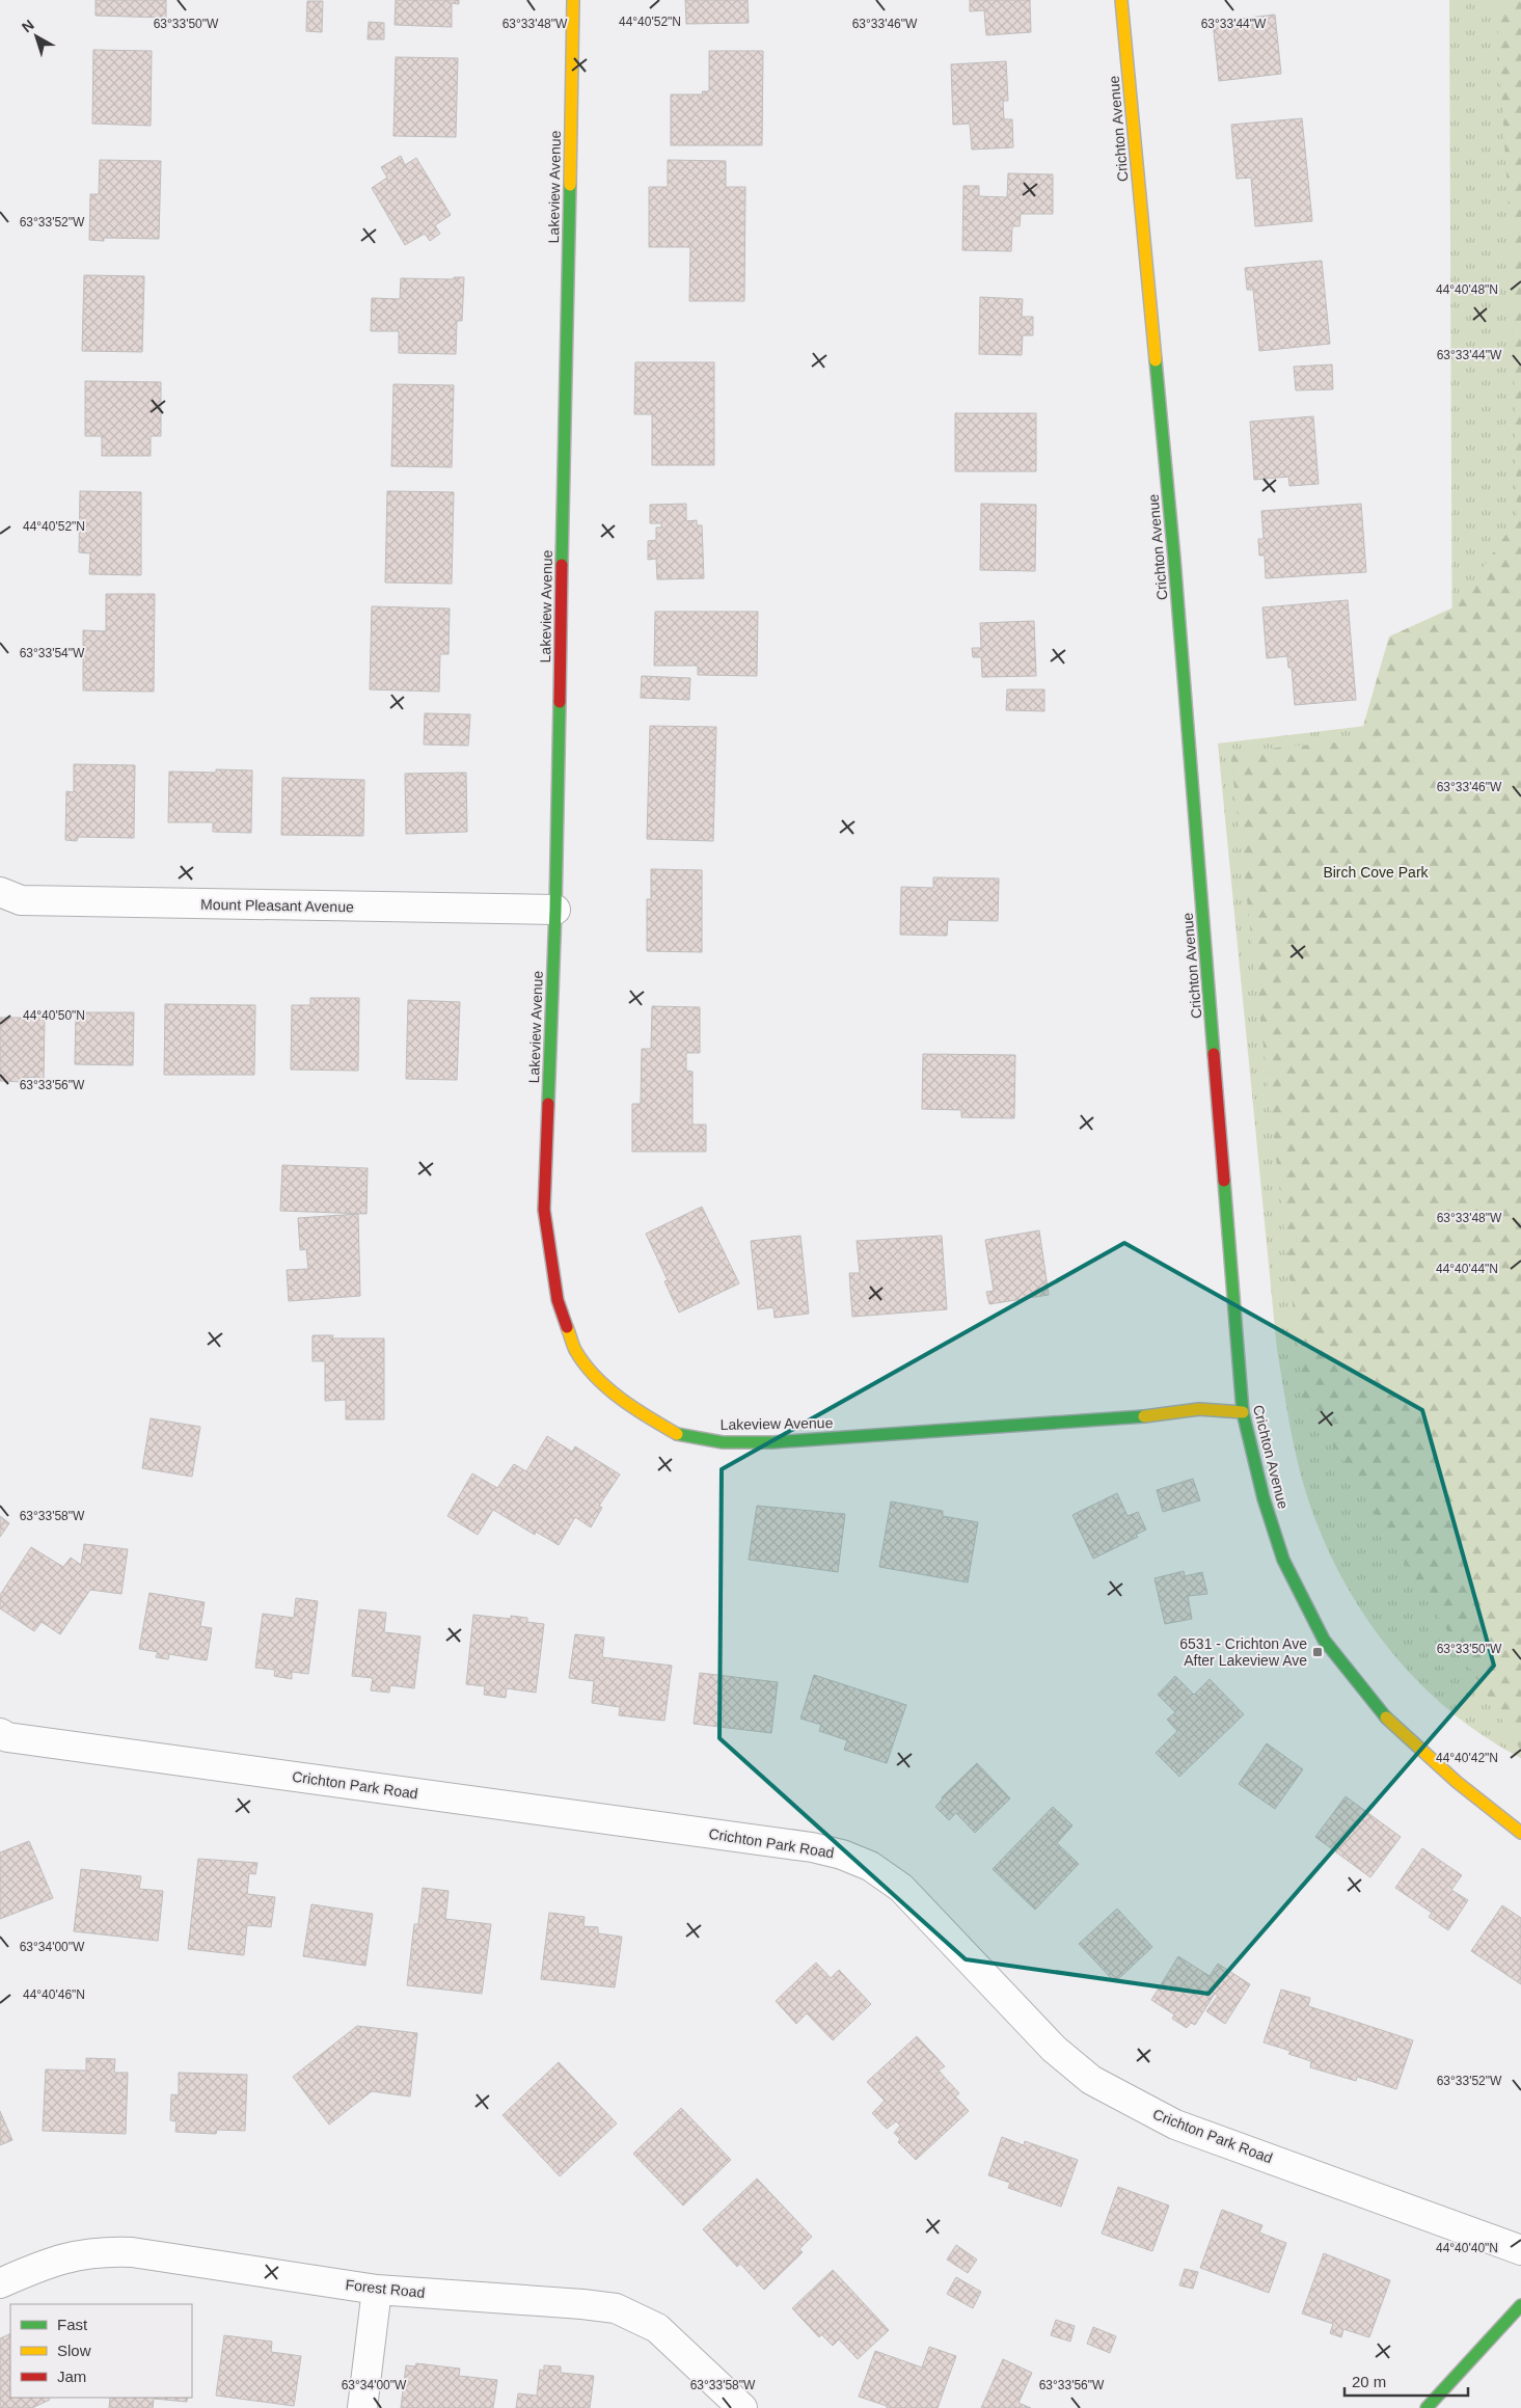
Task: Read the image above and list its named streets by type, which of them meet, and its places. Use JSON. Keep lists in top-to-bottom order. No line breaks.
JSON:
{"streets":{"street":["Crichton Avenue","Lakeview Avenue","Mount Pleasant Avenue","Crichton Park Road","Forest Road"]},"crossings":[["Crichton Avenue","Lakeview Avenue"],["Lakeview Avenue","Mount Pleasant Avenue"]],"parks":["Birch Cove Park"],"places":{"transit":["6531 - Crichton Ave After Lakeview Ave"]},"legend":["Fast","Slow","Jam"],"scale_bar":"20 m","north":"top left","coordinates":["44°40'52\"N","63°33'50\"W","63°33'48\"W","63°33'46\"W","63°33'44\"W","63°33'52\"W","44°40'48\"N","63°33'54\"W","44°40'50\"N","63°33'56\"W","44°40'44\"N","63°33'58\"W","44°40'42\"N","63°34'00\"W","44°40'46\"N","44°40'40\"N"]}
